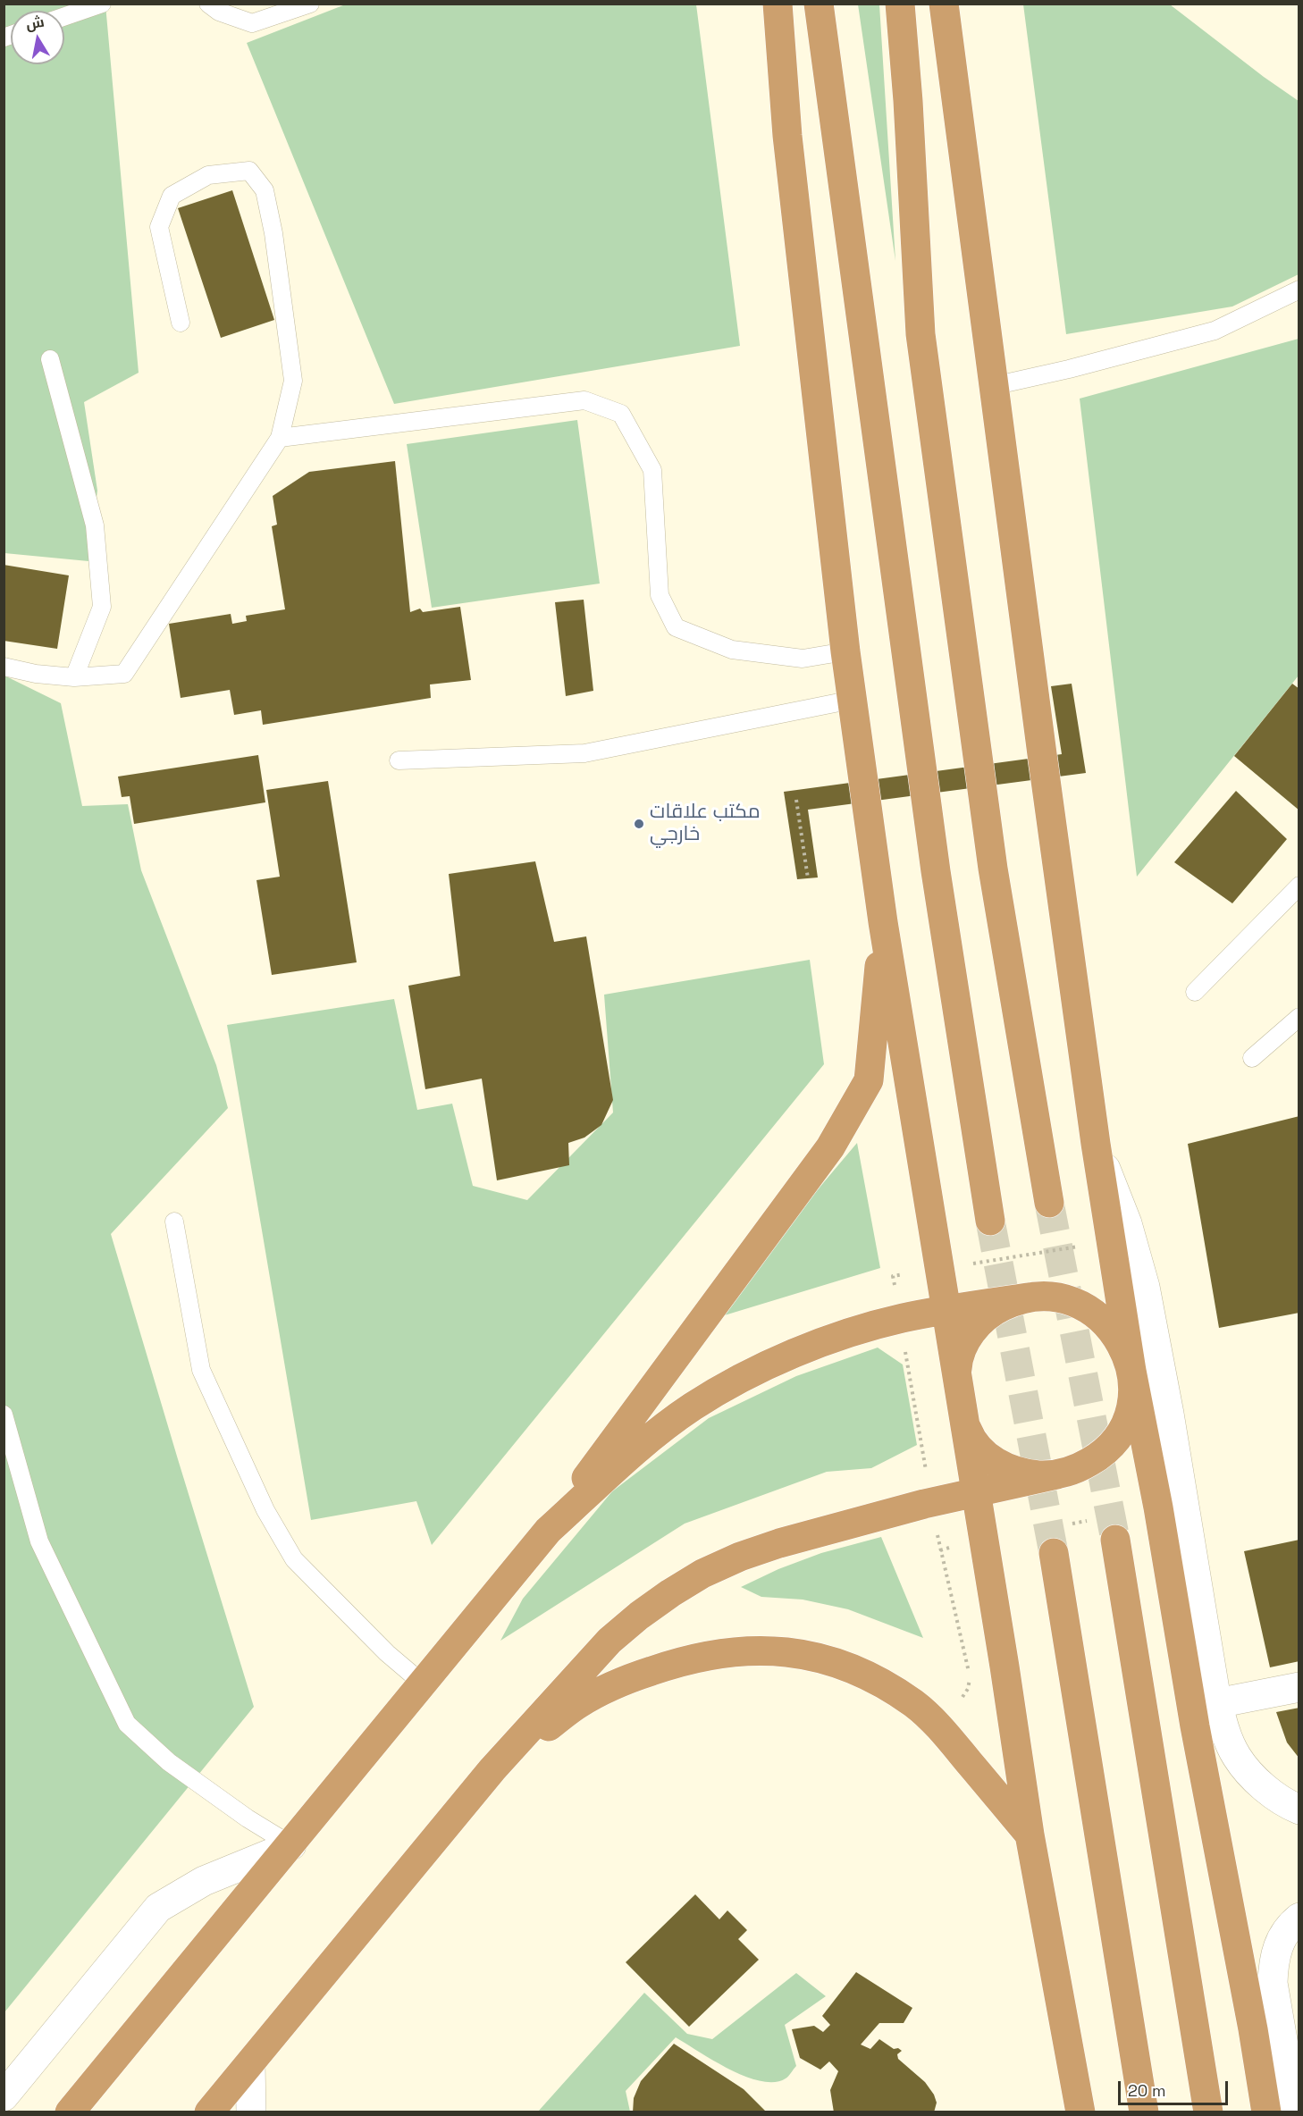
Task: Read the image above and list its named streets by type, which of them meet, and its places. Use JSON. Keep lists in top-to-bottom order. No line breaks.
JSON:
{"places":["مكتب علاقات خارجي"],"scale_bar":"20 m","north":"top"}
